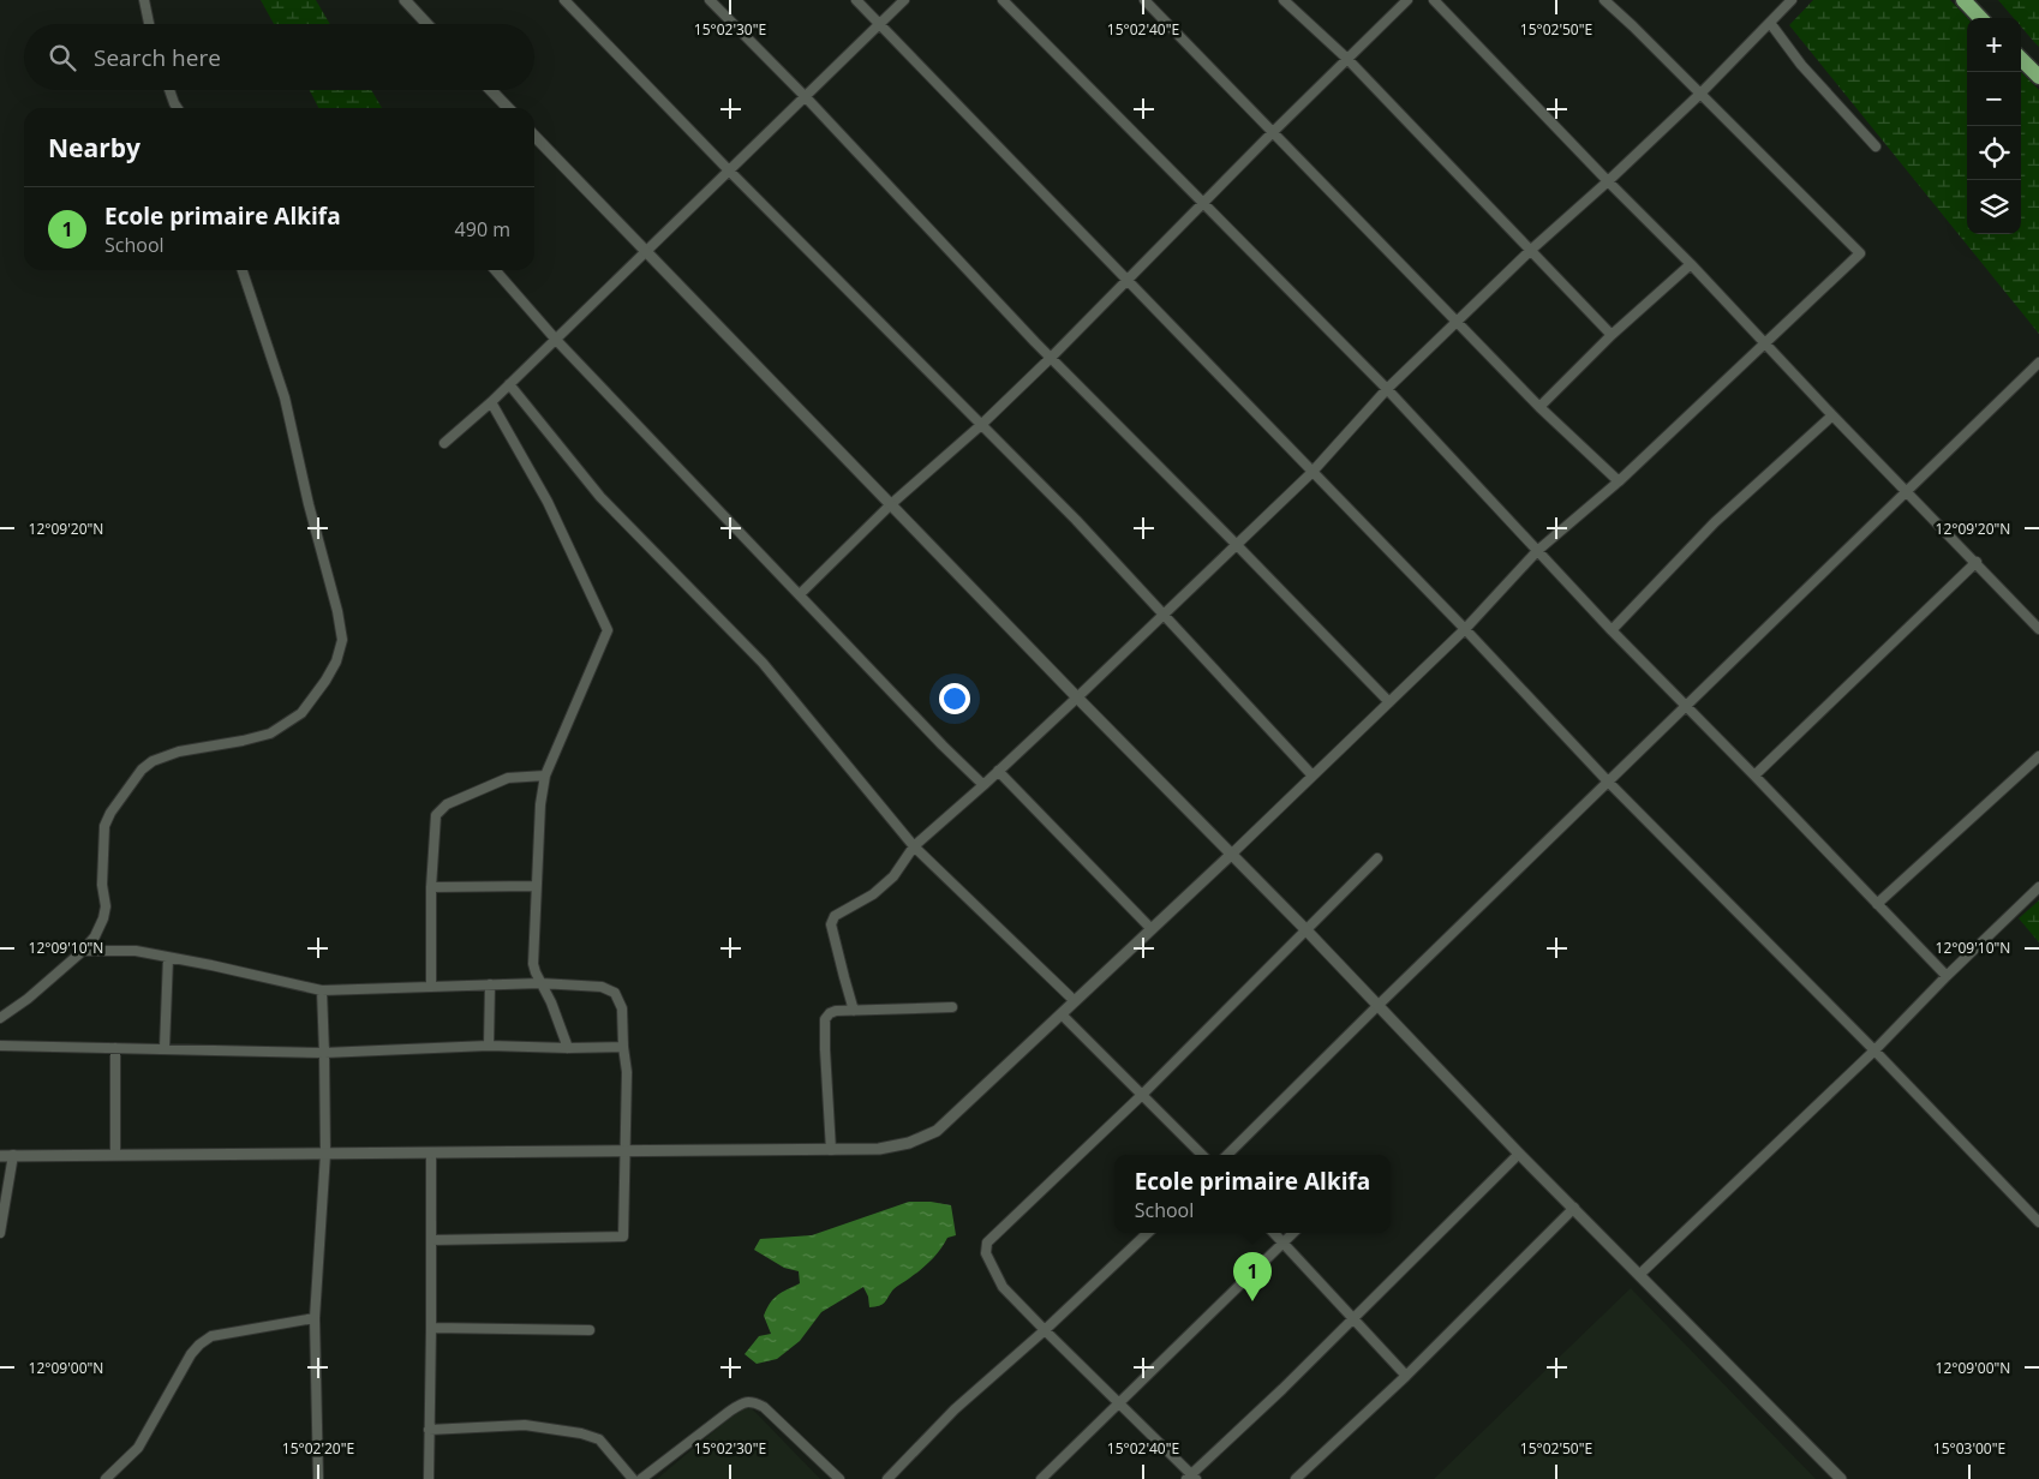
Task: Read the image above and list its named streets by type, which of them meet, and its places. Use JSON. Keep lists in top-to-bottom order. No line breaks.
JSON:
{"page":{"map_buttons":["+","−"],"search":"Search here","heading":"Nearby","list":[{"mark":"1","name":"Ecole primaire Alkifa","note":"School","value":"490 m"}],"popup":["Ecole primaire Alkifa","School"],"pins":"1"},"coordinates":["15°02'30\"E","15°02'40\"E","15°02'50\"E","12°09'20\"N","12°09'10\"N","12°09'00\"N","15°02'20\"E","15°03'00\"E"]}
